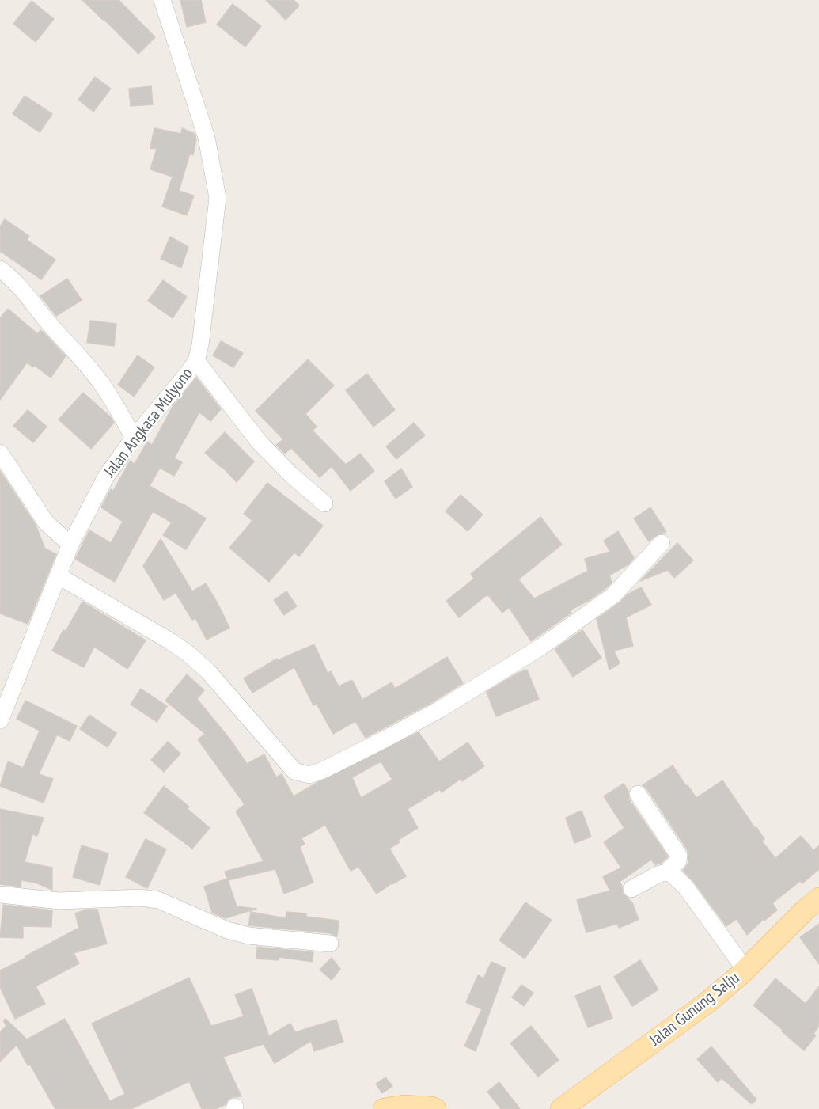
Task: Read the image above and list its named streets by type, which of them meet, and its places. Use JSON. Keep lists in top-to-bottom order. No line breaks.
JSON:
{"streets":{"main road":["Jalan Gunung Salju"],"street":["Jalan Angkasa Mulyono"]}}
